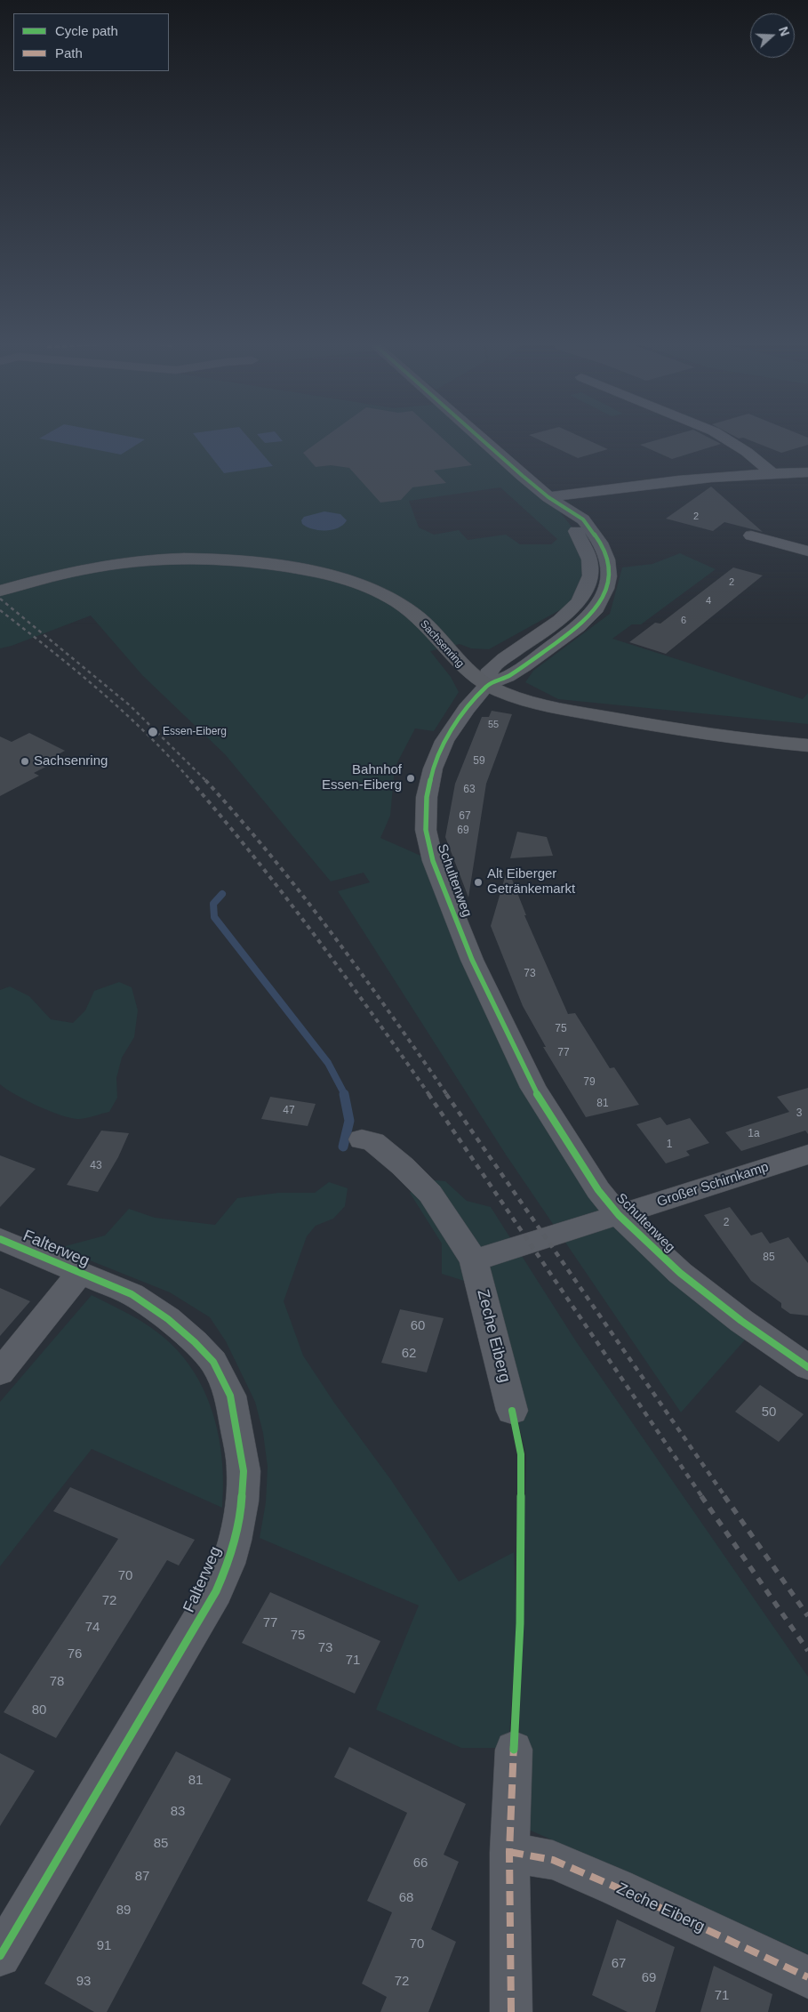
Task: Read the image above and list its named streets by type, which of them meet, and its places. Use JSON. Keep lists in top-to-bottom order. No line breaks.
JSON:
{"streets":{"street":["Sachsenring","Schultenweg","Großer Schirnkamp","Falterweg","Zeche Eiberg"]},"crossings":[["Sachsenring","Schultenweg"],["Schultenweg","Großer Schirnkamp"]],"places":["Essen-Eiberg","Sachsenring","Bahnhof Essen-Eiberg","Alt Eiberger Getränkemarkt"],"house_numbers":["2","2","4","6","55","59","63","67","69","73","75","77","79","81","47","3","1a","1","43","2","85","60","62","50","70","72","77","74","75","73","76","71","78","80","81","83","85","66","87","68","89","70","91","67","69","93","72","71"],"legend":["Cycle path","Path"],"north":"right"}
